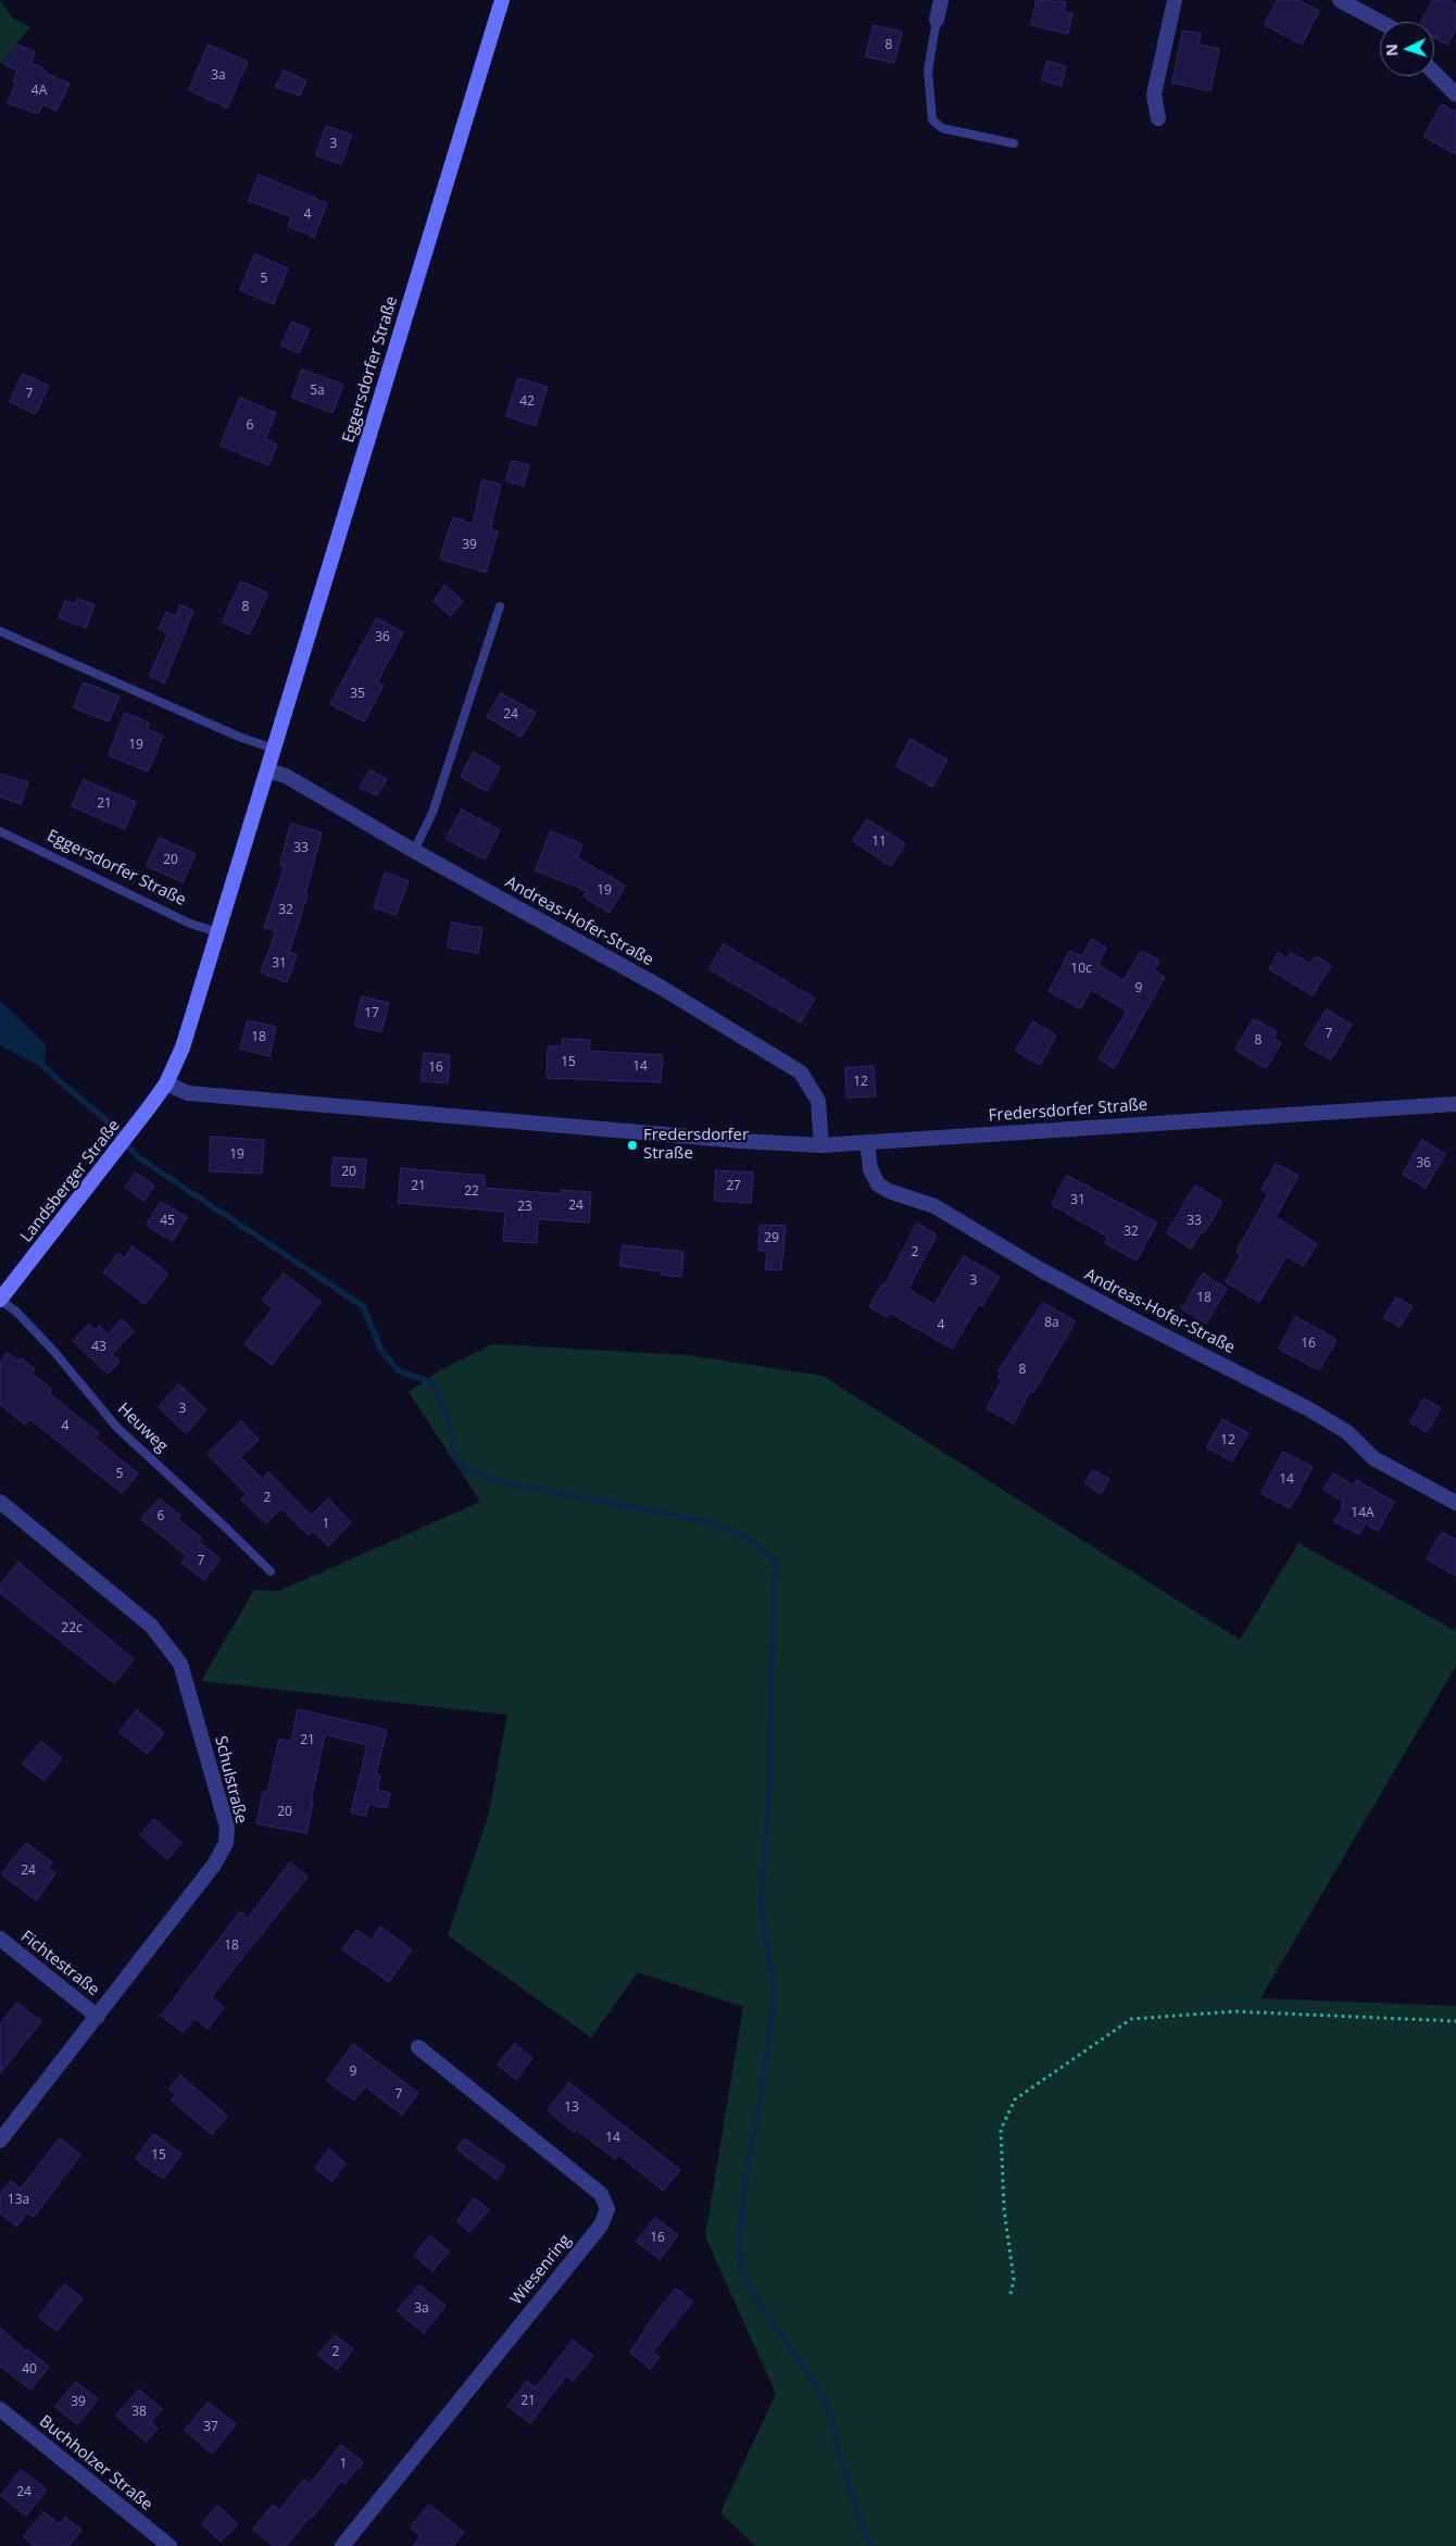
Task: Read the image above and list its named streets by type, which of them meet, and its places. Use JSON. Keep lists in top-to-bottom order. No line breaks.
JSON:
{"streets":{"main road":["Eggersdorfer Straße","Landsberger Straße"],"street":["Andreas-Hofer-Straße","Fredersdorfer Straße","Schulstraße","Fichtestraße","Wiesenring","Buchholzer Straße"],"lane":["Heuweg"]},"crossings":[["Eggersdorfer Straße","Andreas-Hofer-Straße"],["Eggersdorfer Straße","Fredersdorfer Straße"],["Eggersdorfer Straße","Landsberger Straße"],["Andreas-Hofer-Straße","Fredersdorfer Straße"],["Fredersdorfer Straße","Landsberger Straße"],["Landsberger Straße","Heuweg"],["Schulstraße","Fichtestraße"]],"places":["Fredersdorfer Straße"],"house_numbers":["8","3a","4A","3","4","5","5a","7","42","6","39","8","36","35","24","19","21","11","33","20","19","32","31","10c","9","17","7","18","8","15","14","16","12","19","36","20","21","27","22","31","24","23","45","33","32","29","2","3","18","8a","4","16","43","8","3","4","12","5","14","2","14A","6","1","7","22c","21","20","24","18","9","7","13","14","15","13a","16","3a","2","40","21","39","38","37","1","24"],"north":"left"}
